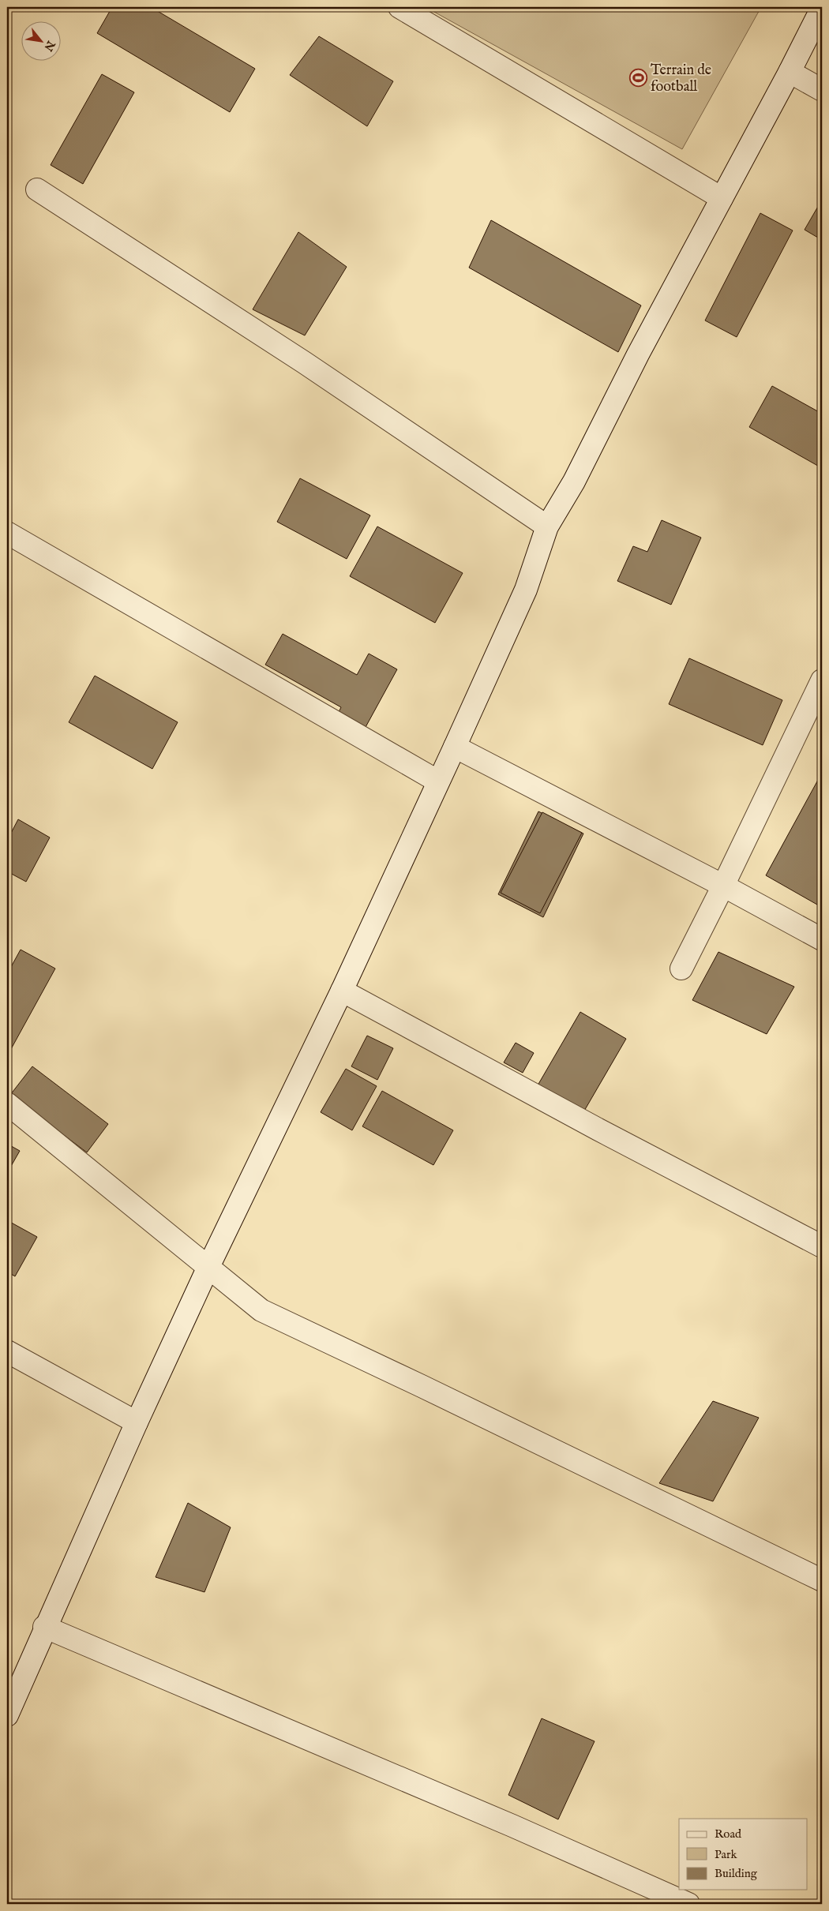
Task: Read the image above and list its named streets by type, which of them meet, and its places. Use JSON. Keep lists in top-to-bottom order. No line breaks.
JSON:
{"places":{"sports":["Terrain de football"]},"legend":["Road","Park","Building"],"north":"bottom right"}
